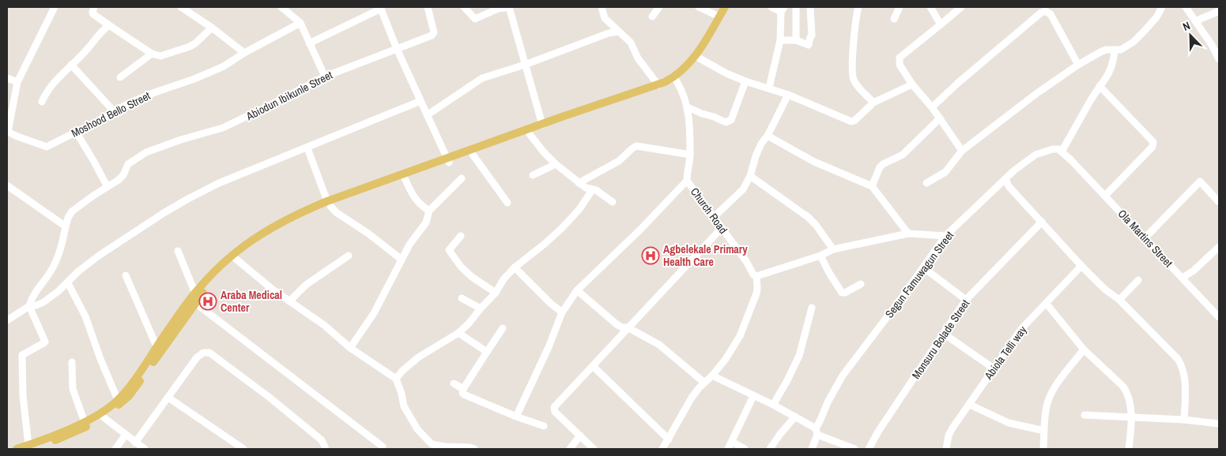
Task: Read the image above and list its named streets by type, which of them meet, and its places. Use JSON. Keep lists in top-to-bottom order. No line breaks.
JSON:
{"streets":{"street":["Abiodun Ibikunle Street","Moshood Bello Street","Church Road","Ola Martins Street","Segun Famuwagun Street","Monsuru Bolade Street","Abiola Telli way"]},"crossings":[["Ola Martins Street","Segun Famuwagun Street"]],"places":{"hospital":["Agbelekale Primary Health Care","Araba Medical Center"]},"north":"top left"}
